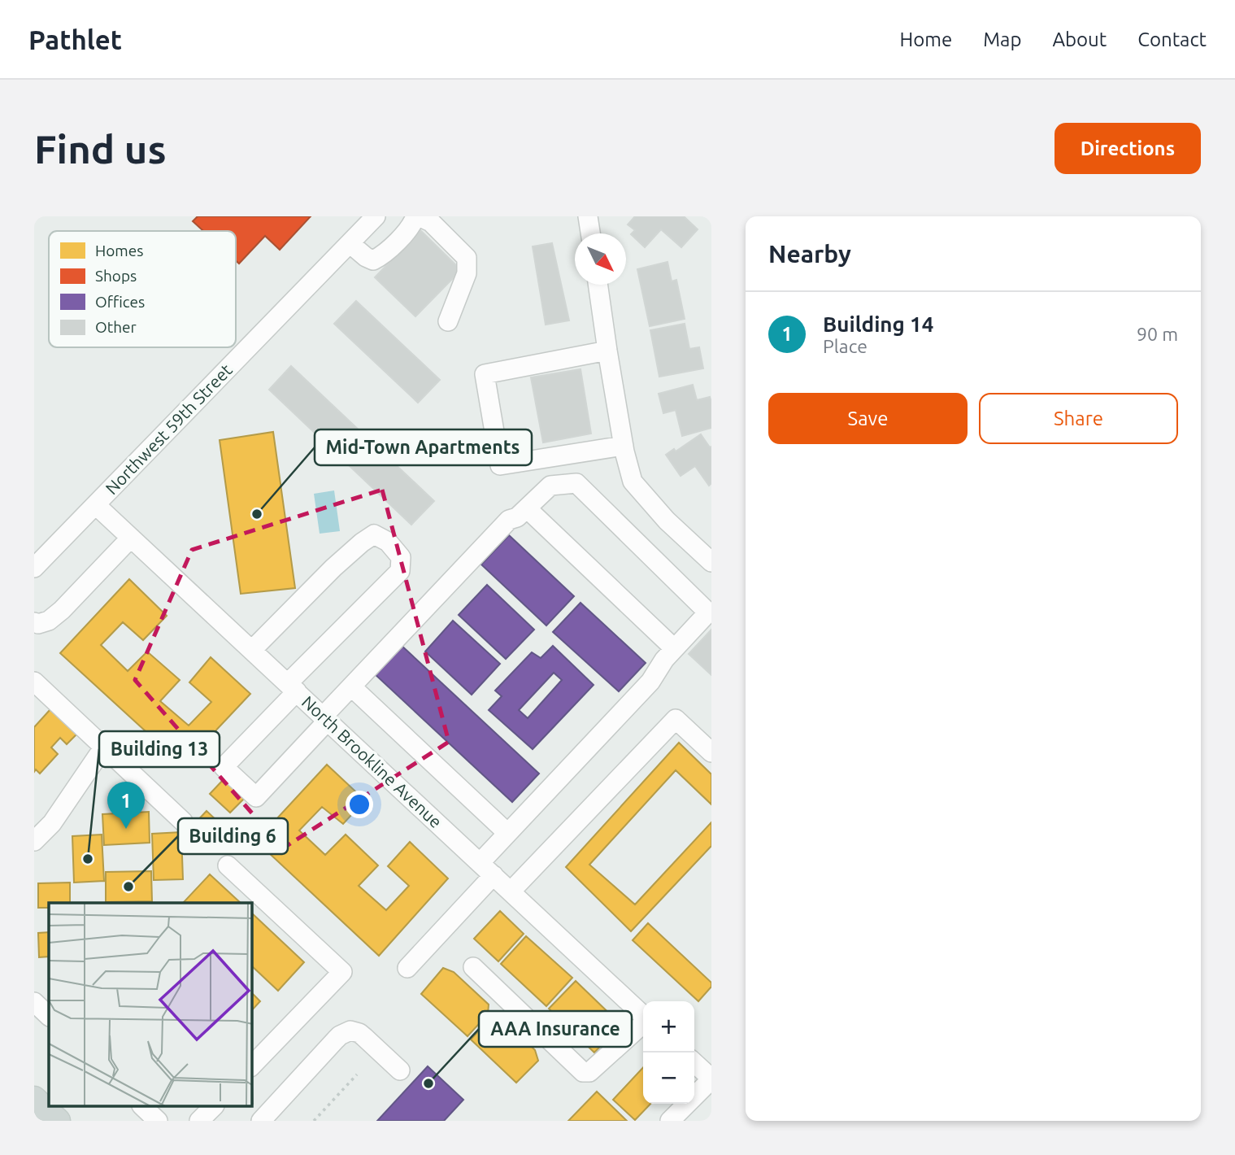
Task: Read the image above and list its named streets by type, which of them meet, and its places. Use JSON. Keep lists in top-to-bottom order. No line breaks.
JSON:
{"streets":{"street":["Northwest 59th Street","North Brookline Avenue"]},"crossings":[["Northwest 59th Street","North Brookline Avenue"]],"places":["Mid-Town Apartments","Building 13","Building 6","AAA Insurance"],"legend":["Homes","Shops","Offices","Other"],"north":"bottom right","page":{"header":"Pathlet","nav":["Home","Map","About","Contact"],"buttons":["Directions",["Save","Share"]],"title":"Find us","heading":"Nearby","list":[{"mark":"1","name":"Building 14","note":"Place","value":"90 m"}],"pins":"1","map_buttons":["+","−"]}}
